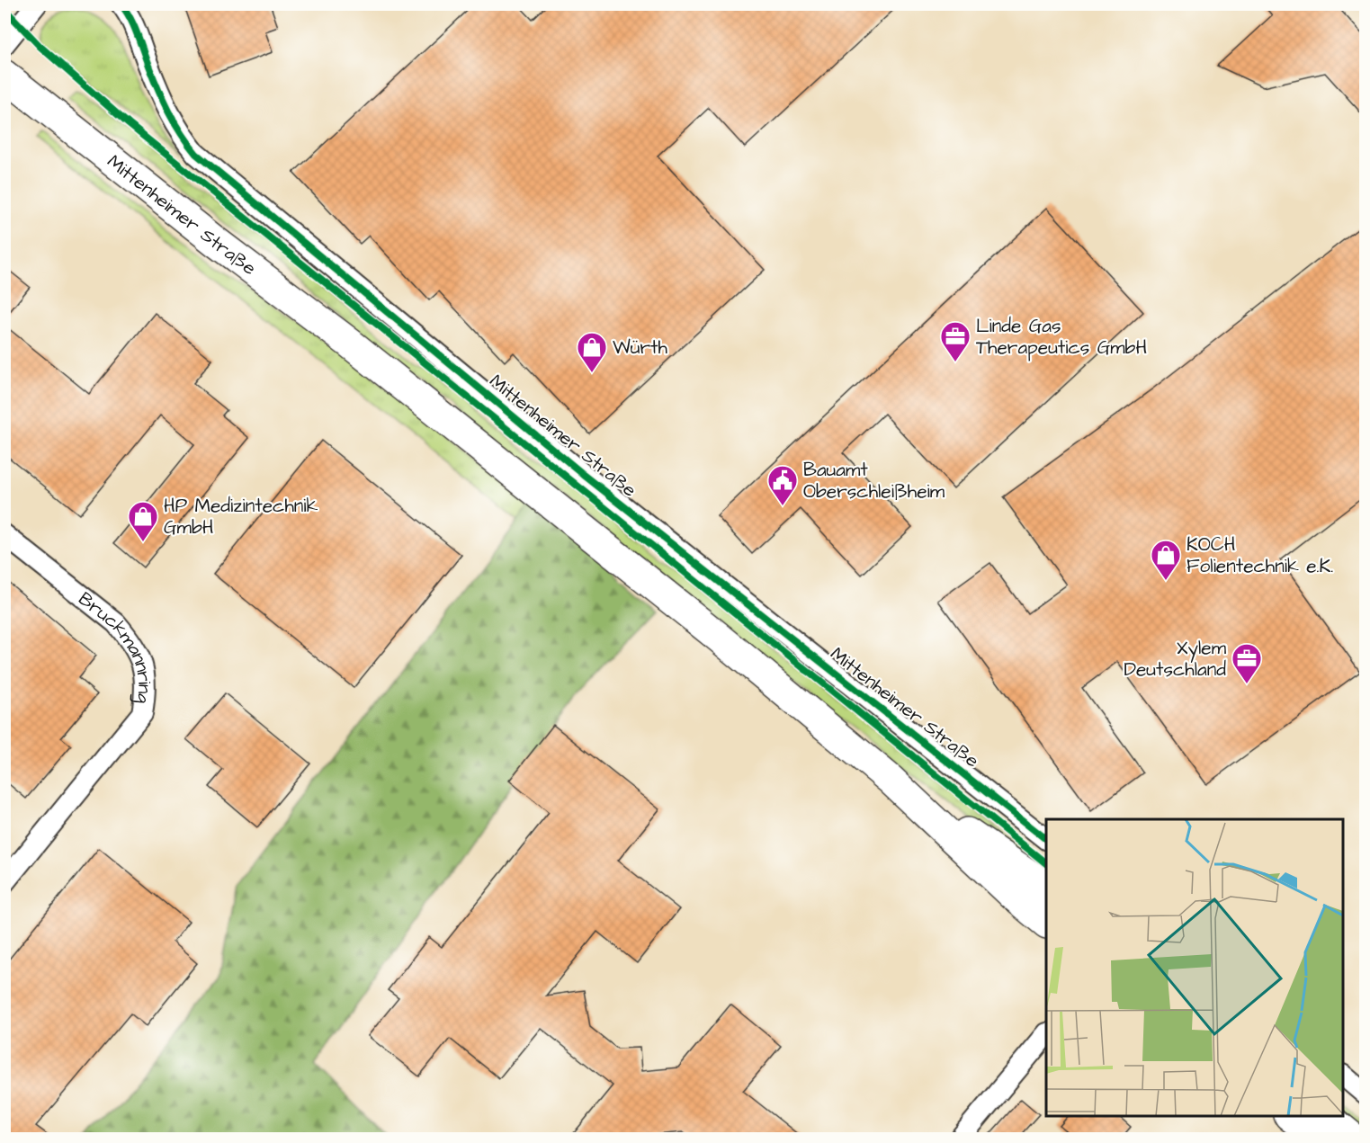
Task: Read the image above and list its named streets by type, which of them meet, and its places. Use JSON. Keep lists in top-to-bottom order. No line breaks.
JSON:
{"streets":{"main road":["Mittenheimer Straße"],"street":["Bruckmannring"]},"places":{"office":["Linde Gas Therapeutics GmbH","Xylem Deutschland"],"shop":["Würth","HP Medizintechnik GmbH","KOCH Folientechnik e.K."],"public building":["Bauamt Oberschleißheim"]}}
